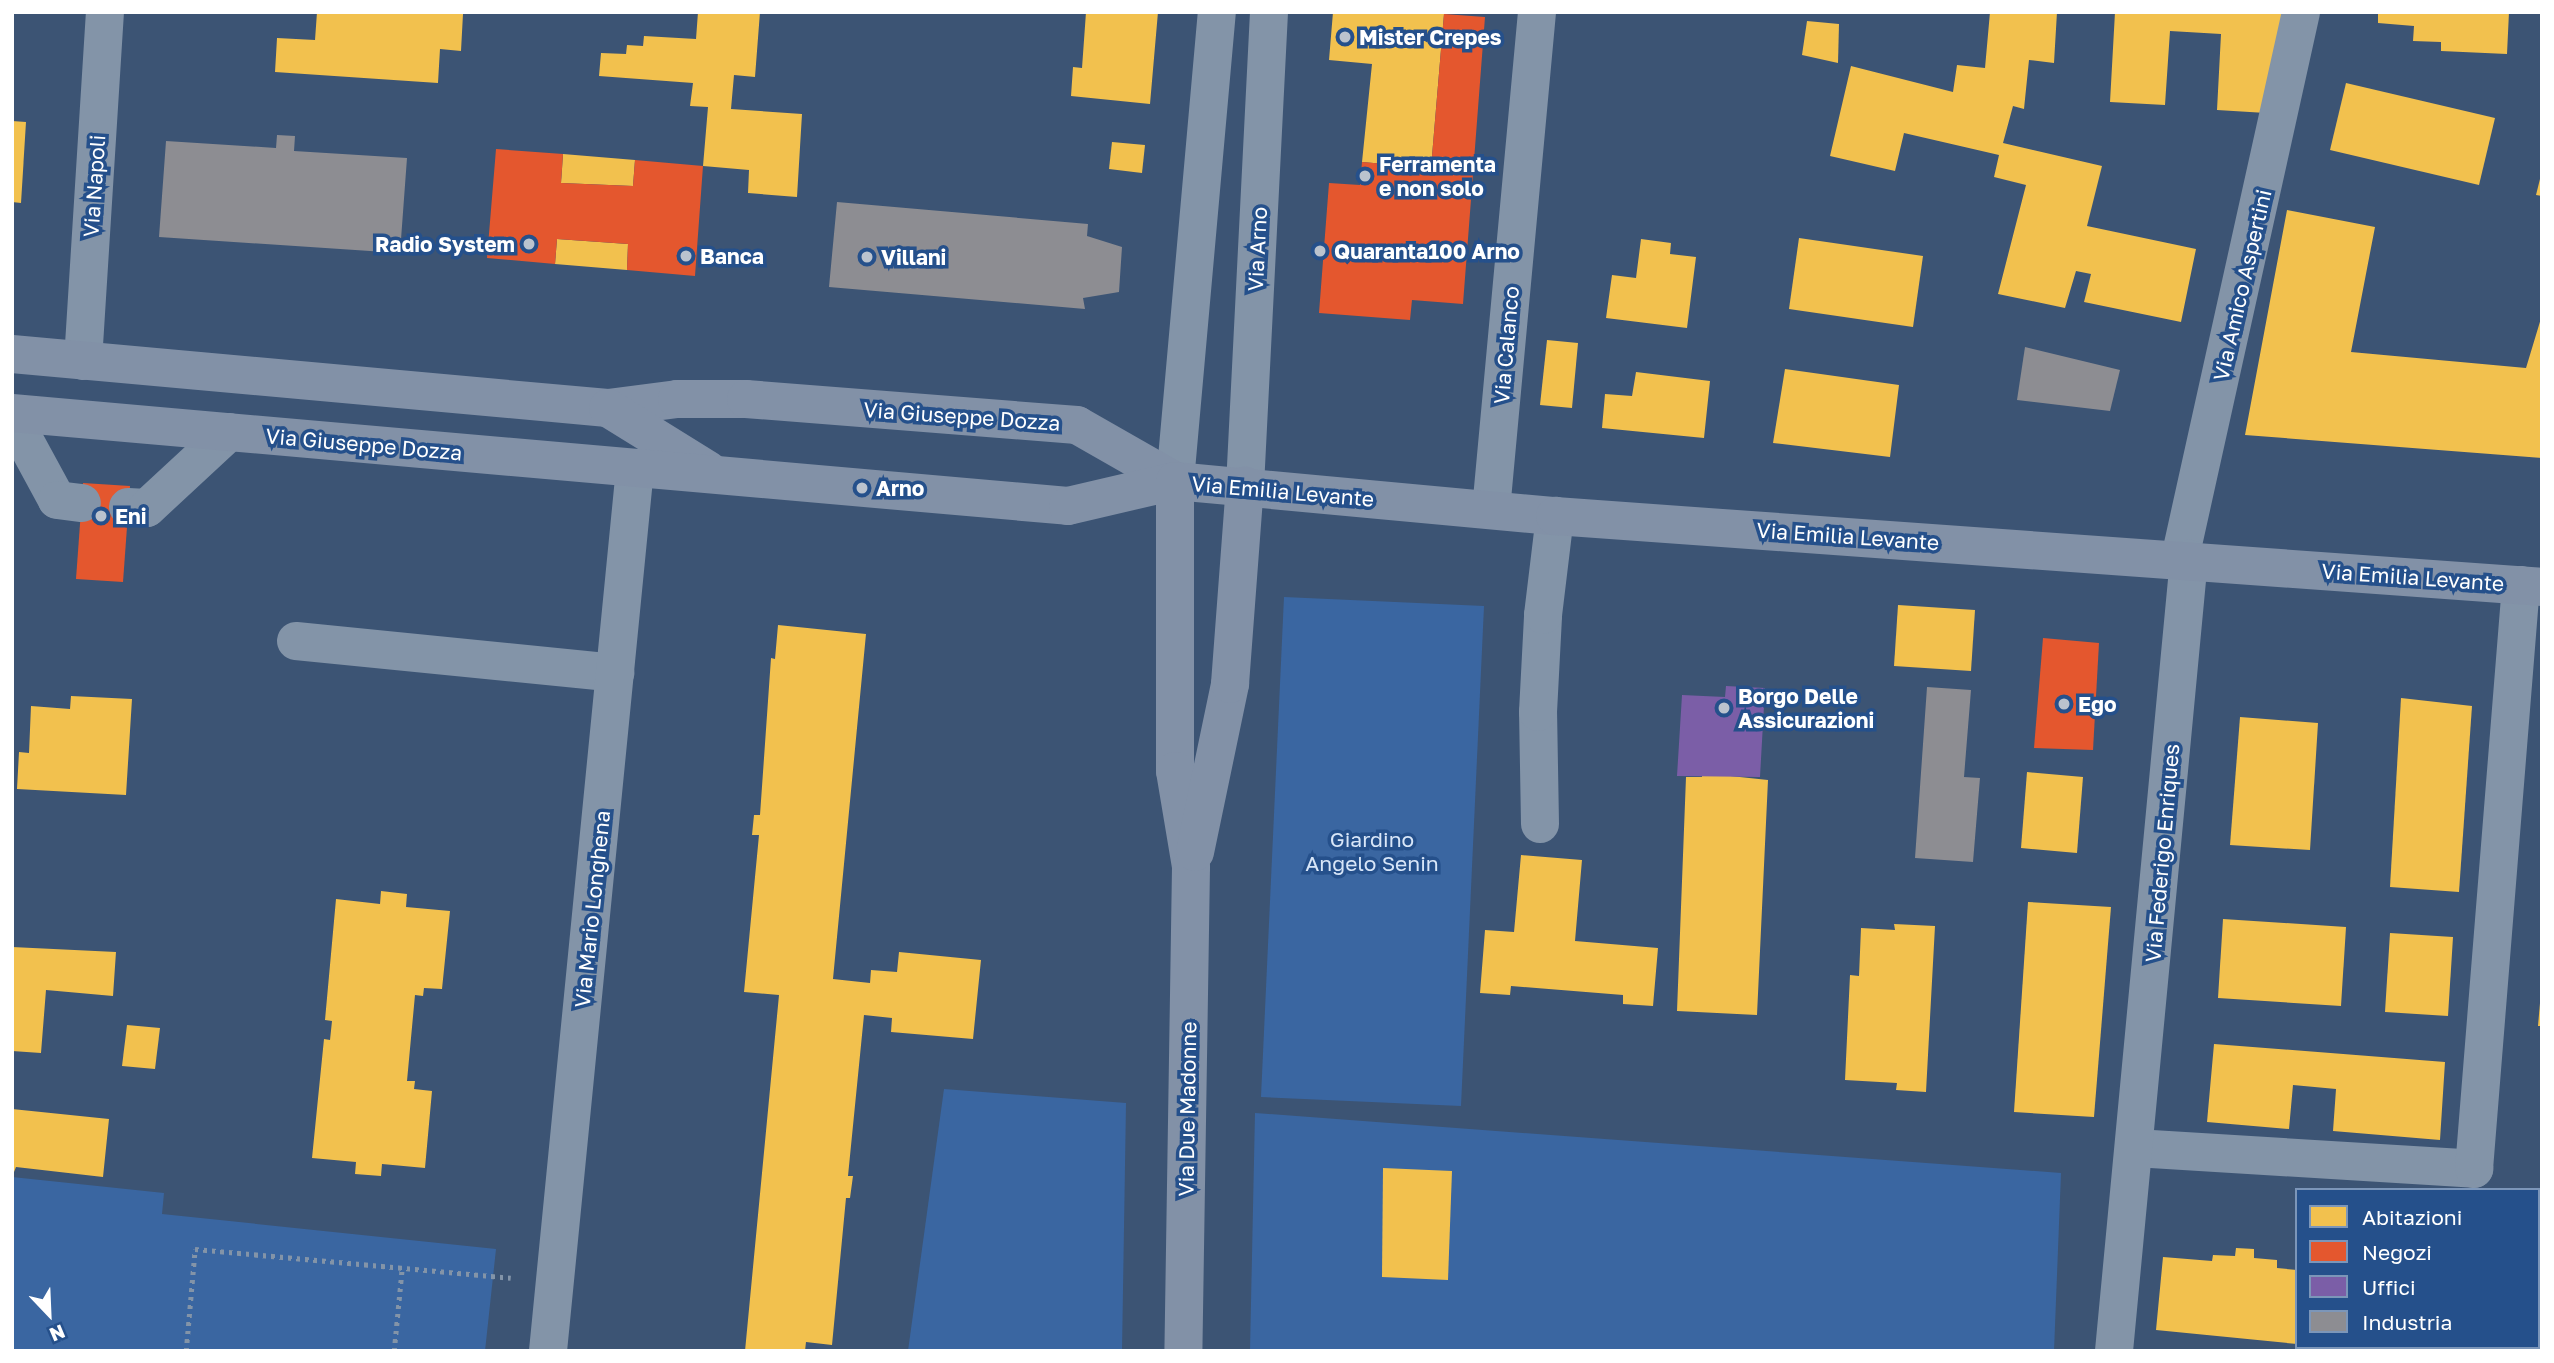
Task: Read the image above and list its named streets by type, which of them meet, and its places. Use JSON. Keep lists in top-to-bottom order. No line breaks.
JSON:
{"streets":{"main road":["Via Giuseppe Dozza","Via Emilia Levante","Via Due Madonne"],"street":["Via Napoli","Via Arno","Via Amico Aspertini","Via Calanco","Via Federigo Enriques","Via Mario Longhena"]},"crossings":[["Via Napoli","Via Giuseppe Dozza"],["Via Arno","Via Emilia Levante"],["Via Arno","Via Due Madonne"],["Via Amico Aspertini","Via Emilia Levante"],["Via Amico Aspertini","Via Federigo Enriques"],["Via Calanco","Via Emilia Levante"],["Via Giuseppe Dozza","Via Emilia Levante"],["Via Giuseppe Dozza","Via Mario Longhena"],["Via Giuseppe Dozza","Via Due Madonne"],["Via Emilia Levante","Via Federigo Enriques"],["Via Emilia Levante","Via Due Madonne"]],"parks":["Giardino Angelo Senin"],"places":["Mister Crepes","Ferramenta e non solo","Radio System","Quaranta100 Arno","Banca","Villani","Arno","Eni","Ego","Borgo Delle Assicurazioni"],"legend":["Abitazioni","Negozi","Uffici","Industria"],"north":"bottom right"}
